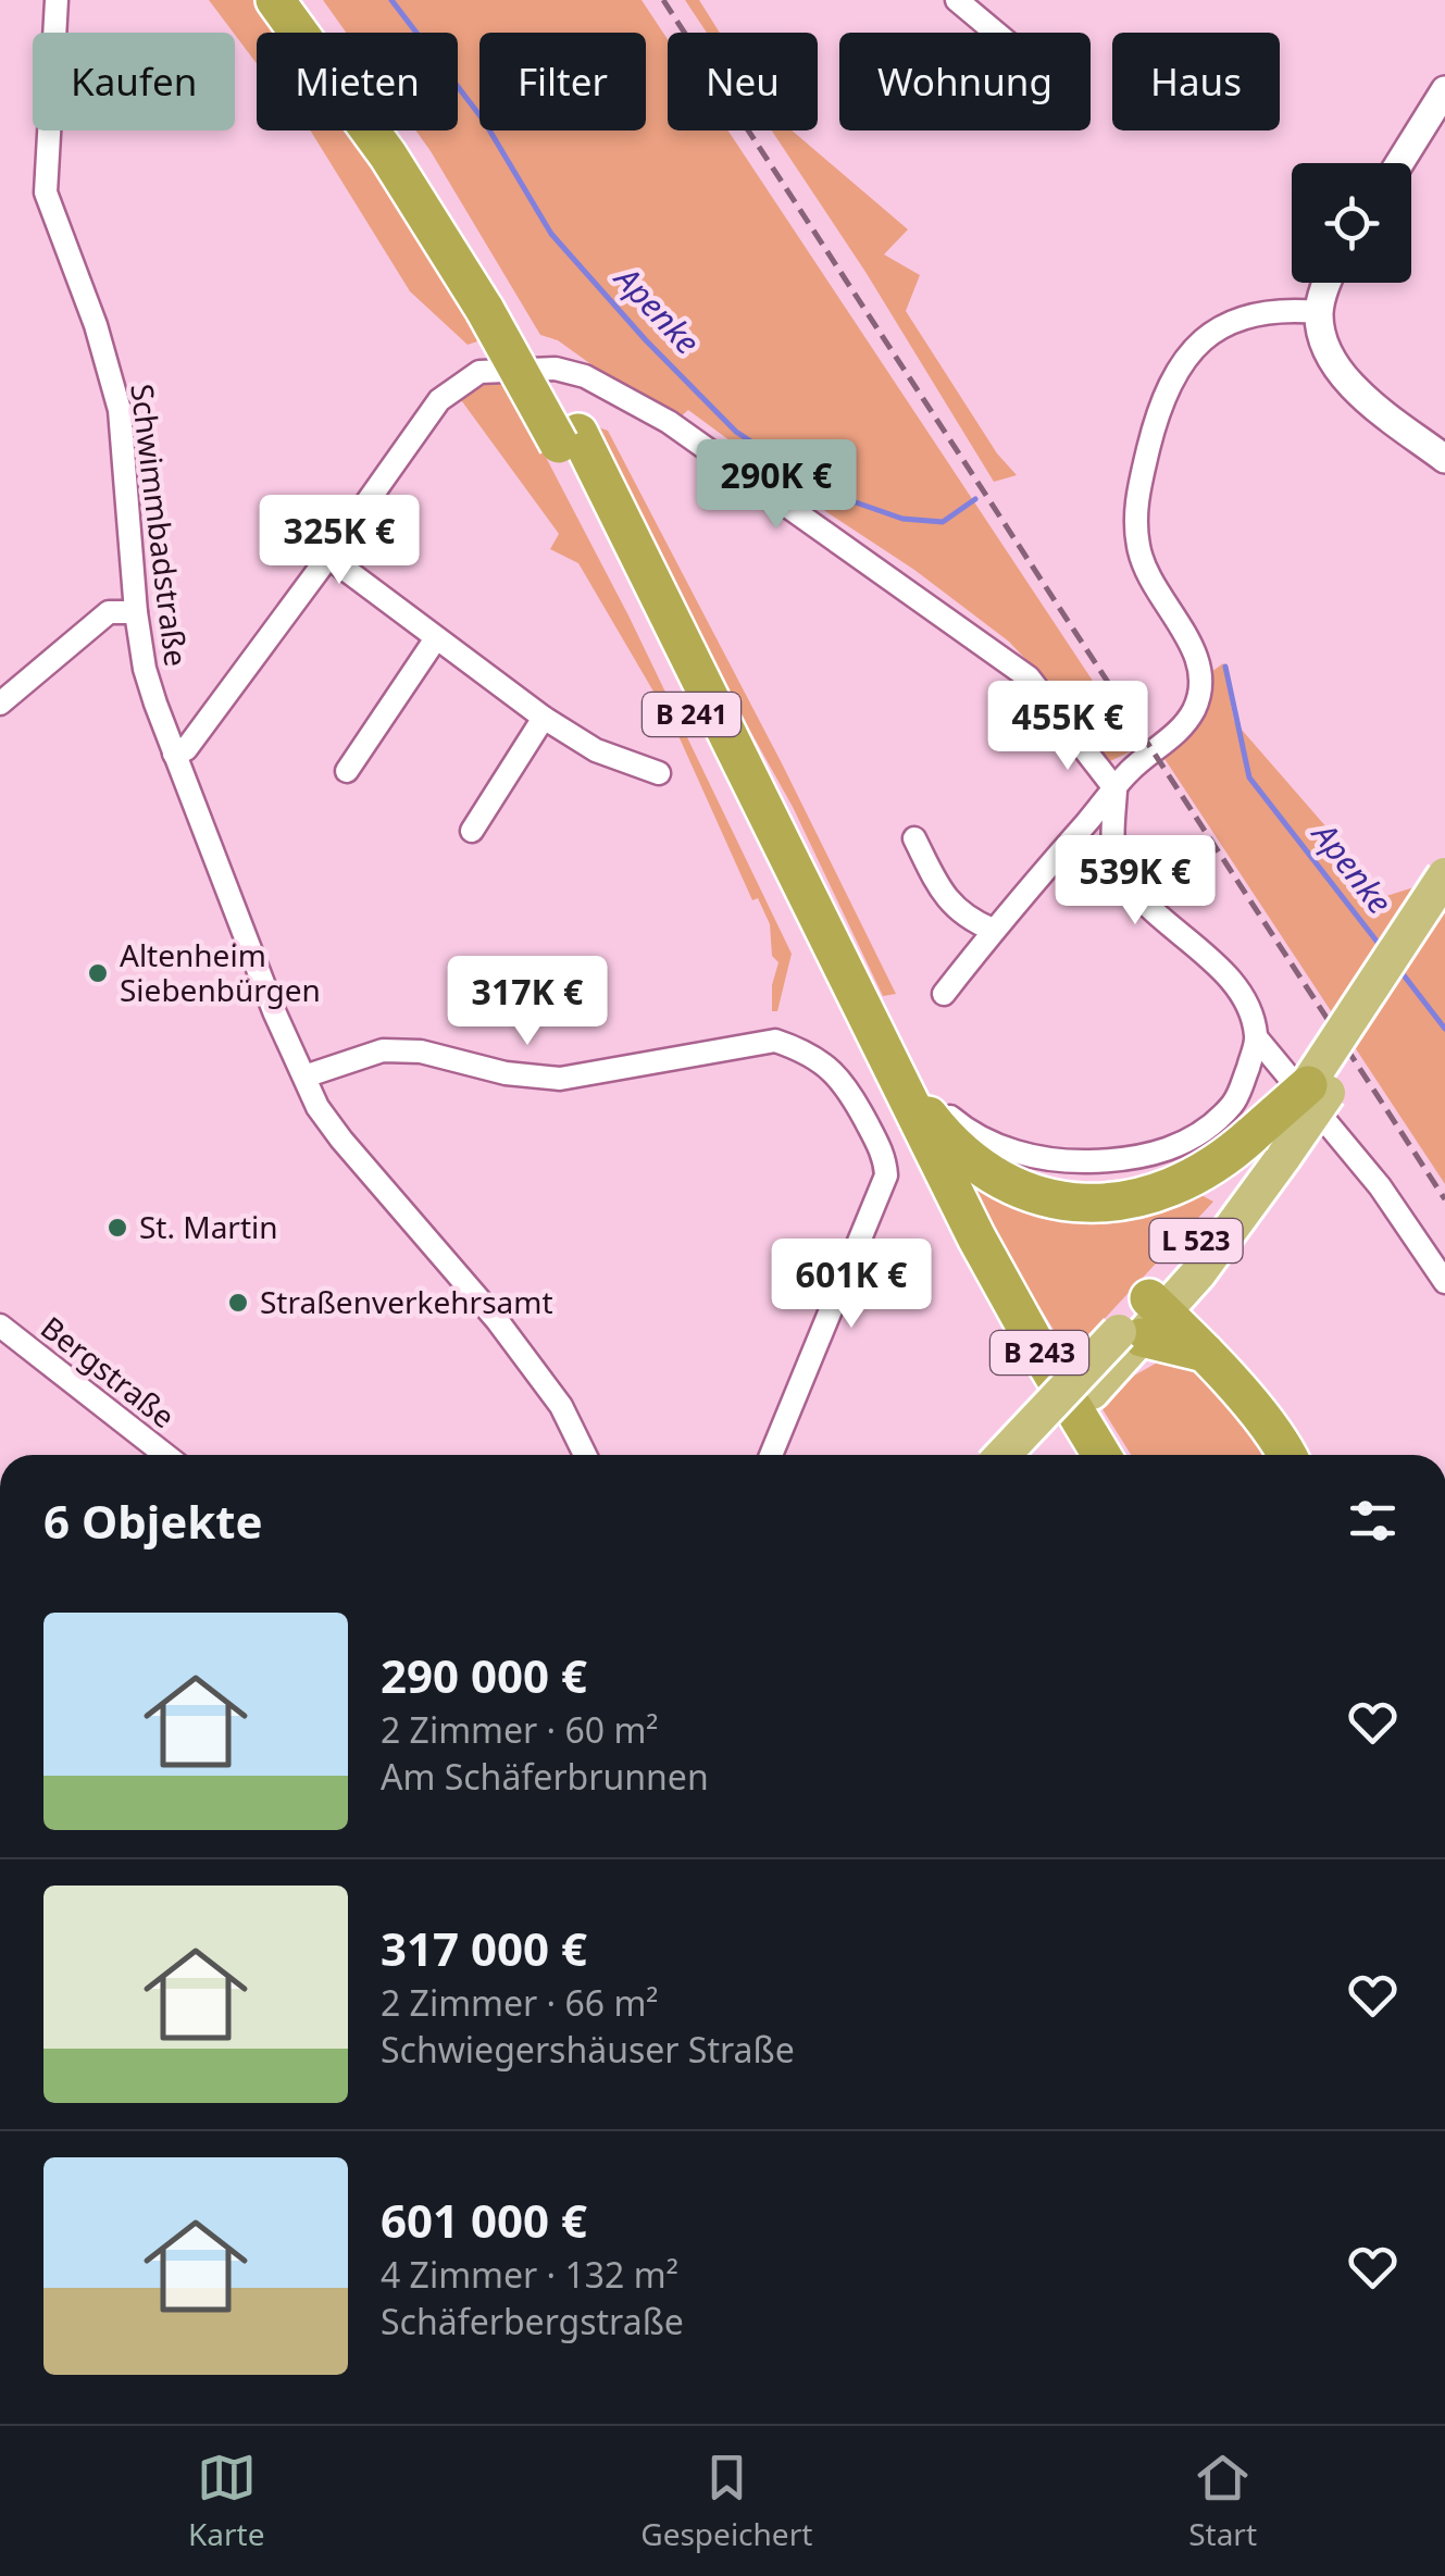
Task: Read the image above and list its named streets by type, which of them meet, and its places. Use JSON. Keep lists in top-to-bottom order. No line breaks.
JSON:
{"streets":{"highway":["B 241","B 243"],"street":["Schwimmbadstraße","Bergstraße"]},"crossings":[["B 241","B 243"]],"water":["Apenke"],"places":["Altenheim Siebenbürgen","St. Martin","Straßenverkehrsamt"],"page":{"chip":["Kaufen","Mieten","Filter","Neu","Wohnung","Haus"],"price":["290K €","325K €","455K €","539K €","317K €","601K €"],"heading":"6 Objekte","list":[{"name":"290 000 €","note":"2 Zimmer · 60 m² · Am Schäferbrunnen"},{"name":"317 000 €","note":"2 Zimmer · 66 m² · Schwiegershäuser Straße"},{"name":"601 000 €","note":"4 Zimmer · 132 m² · Schäferbergstraße"}],"tabs":["Karte","Gespeichert","Start"]}}
